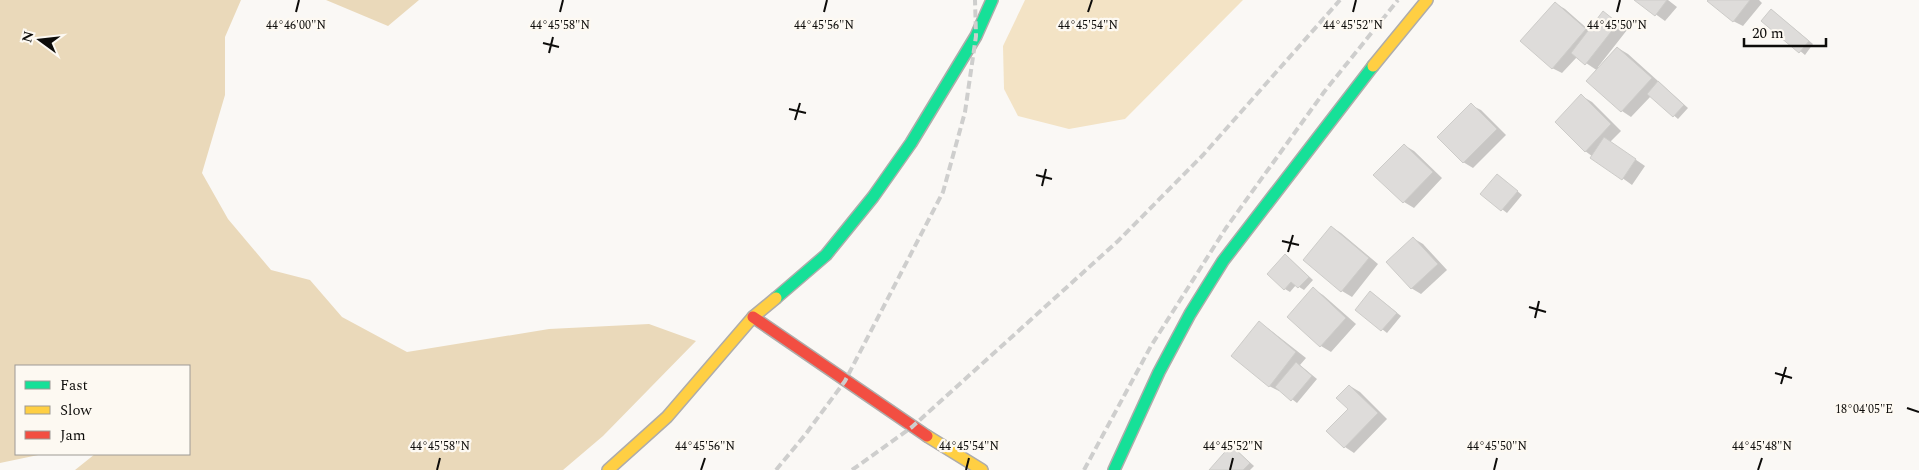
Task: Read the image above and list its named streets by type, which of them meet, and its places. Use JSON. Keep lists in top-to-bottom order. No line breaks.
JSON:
{"legend":["Fast","Slow","Jam"],"scale_bar":"20 m","north":"left","coordinates":["44°45'50\"N","44°46'00\"N","44°45'58\"N","44°45'56\"N","44°45'54\"N","44°45'52\"N","18°04'05\"E","44°45'48\"N"]}
